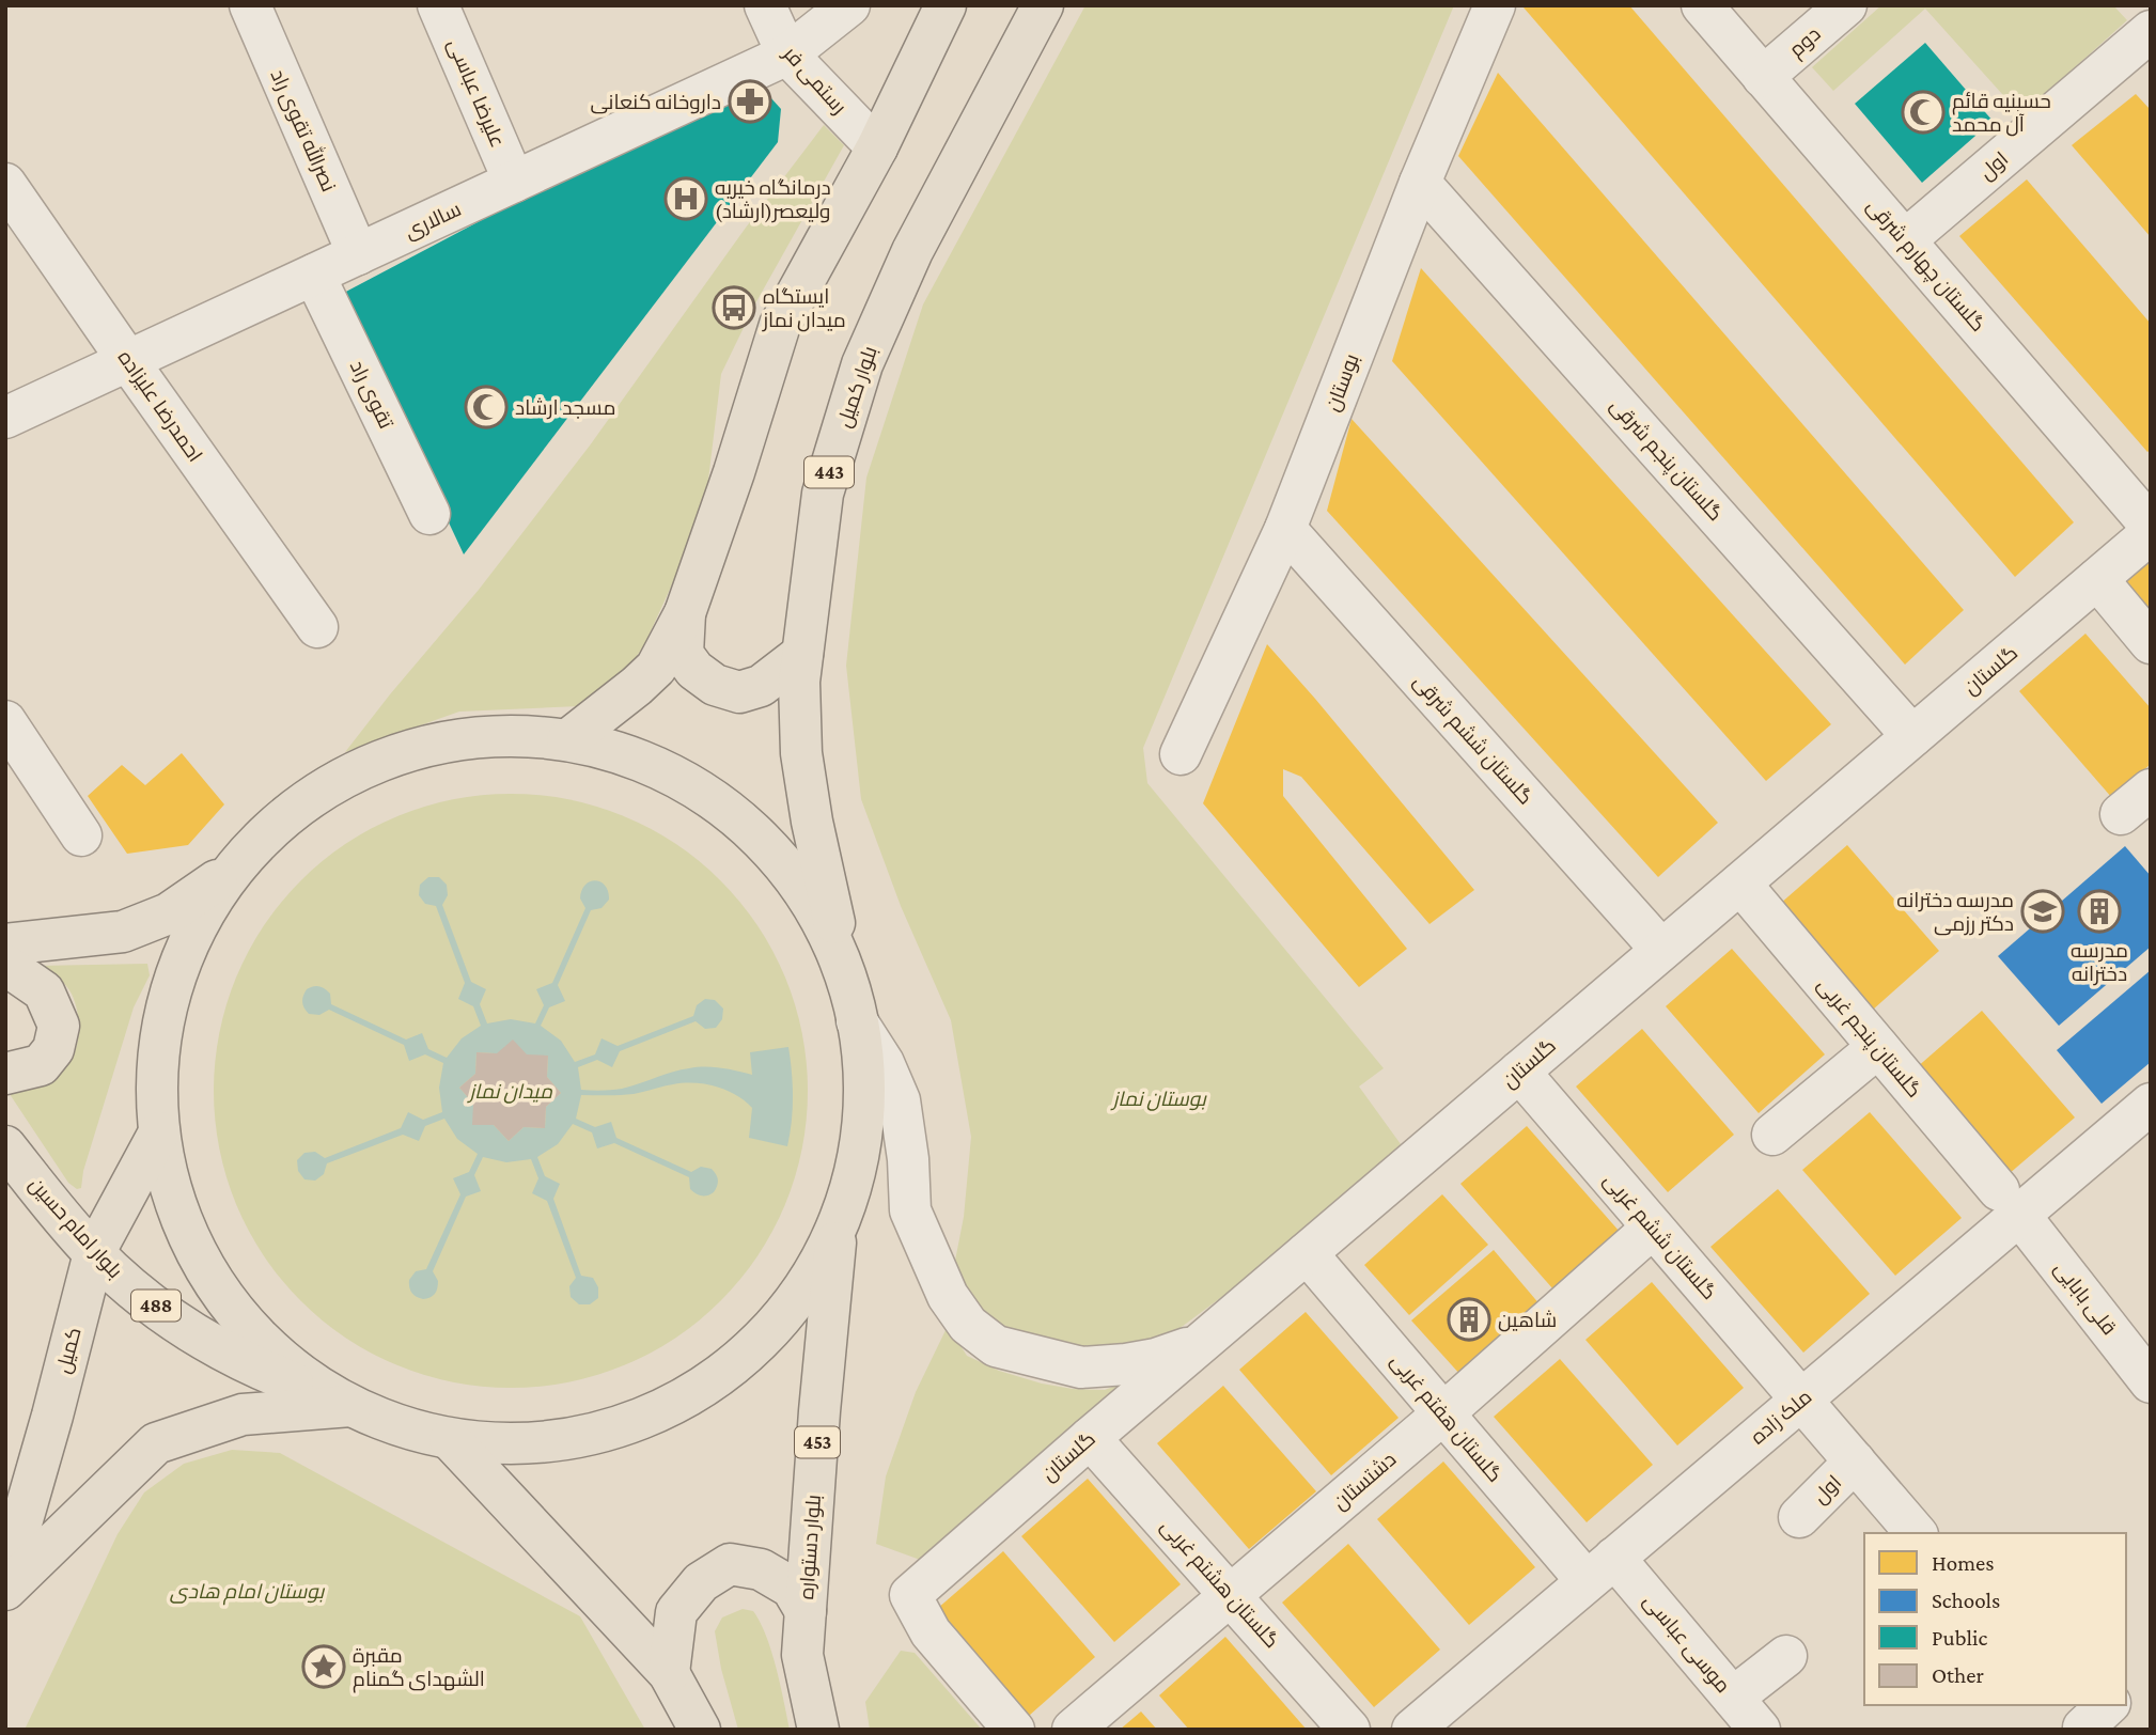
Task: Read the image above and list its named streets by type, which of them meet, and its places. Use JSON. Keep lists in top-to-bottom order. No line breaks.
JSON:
{"streets":{"main road":["بلوار کمیل","443","بلوار امام حسین","488","کمیل","453","بلوار دستواره"],"street":["دوم","رستمی فر","علیرضا عباسی","نصرالله تقوی راد","اول","سالاری","گلستان چهارم شرقی","بوستان","تقوی راد","احمدرضا علیزاده","گلستان پنجم شرقی","گلستان","گلستان ششم شرقی","گلستان پنجم غربی","گلستان ششم غربی","قلی بابایی","ملک زاده","گلستان هفتم غربی","دشتستان","گلستان هشتم غربی","موسی عباسی"]},"crossings":[["دوم","گلستان چهارم شرقی"],["رستمی فر","سالاری"],["علیرضا عباسی","سالاری"],["نصرالله تقوی راد","سالاری"],["اول","گلستان چهارم شرقی"],["اول","گلستان ششم غربی"],["سالاری","تقوی راد"],["سالاری","احمدرضا علیزاده"],["بوستان","گلستان پنجم شرقی"],["بوستان","گلستان ششم شرقی"],["گلستان پنجم شرقی","گلستان"],["گلستان","گلستان ششم شرقی"],["گلستان","گلستان پنجم غربی"],["گلستان","گلستان ششم غربی"],["گلستان","گلستان هفتم غربی"],["گلستان","گلستان هشتم غربی"],["گلستان پنجم غربی","قلی بابایی"],["گلستان پنجم غربی","ملک زاده"],["بلوار امام حسین","کمیل"],["گلستان ششم غربی","ملک زاده"],["گلستان ششم غربی","دشتستان"],["قلی بابایی","ملک زاده"],["ملک زاده","گلستان هفتم غربی"],["ملک زاده","موسی عباسی"],["گلستان هفتم غربی","دشتستان"],["گلستان هفتم غربی","موسی عباسی"],["دشتستان","گلستان هشتم غربی"]],"parks":["میدان نماز","بوستان نماز","بوستان امام هادی"],"places":{"pharmacy":["داروخانه کنعانی"],"mosque":["حسینیه قائم آل محمد","مسجد ارشاد"],"hospital":["درمانگاه خیریه ولیعصر(ارشاد)"],"bus stop":["ایستگاه میدان نماز"],"school or university":["مدرسه دخترانه دکتر رزمی"],"building":["مدرسه دخترانه","شاهین"],"place":["مقبرة الشهدای گمنام"]},"legend":["Homes","Schools","Public","Other"]}
